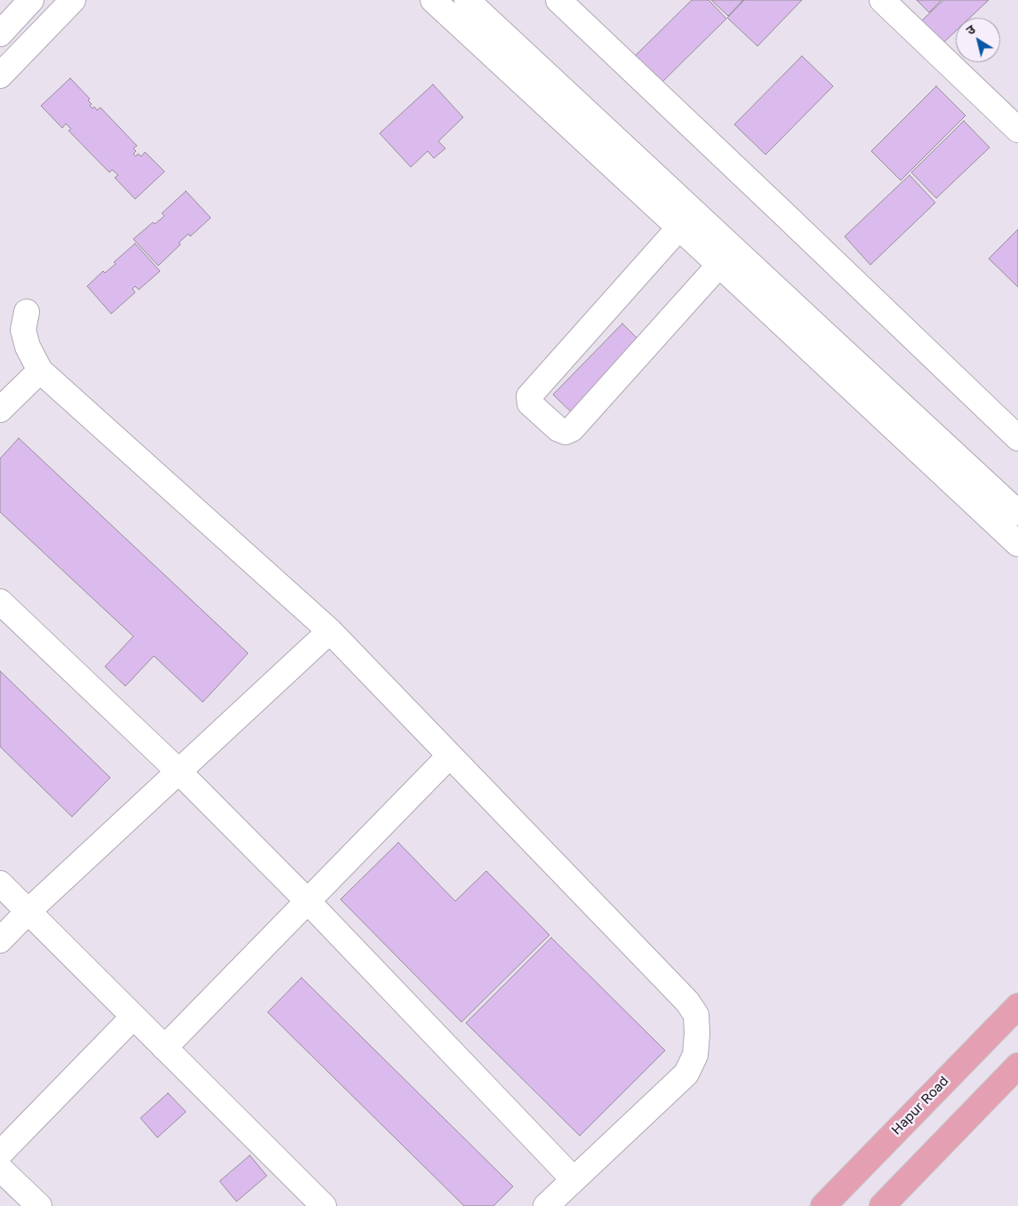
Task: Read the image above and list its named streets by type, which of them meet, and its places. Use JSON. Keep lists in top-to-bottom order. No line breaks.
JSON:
{"streets":{"main road":["Hapur Road"]},"north":"top left"}
